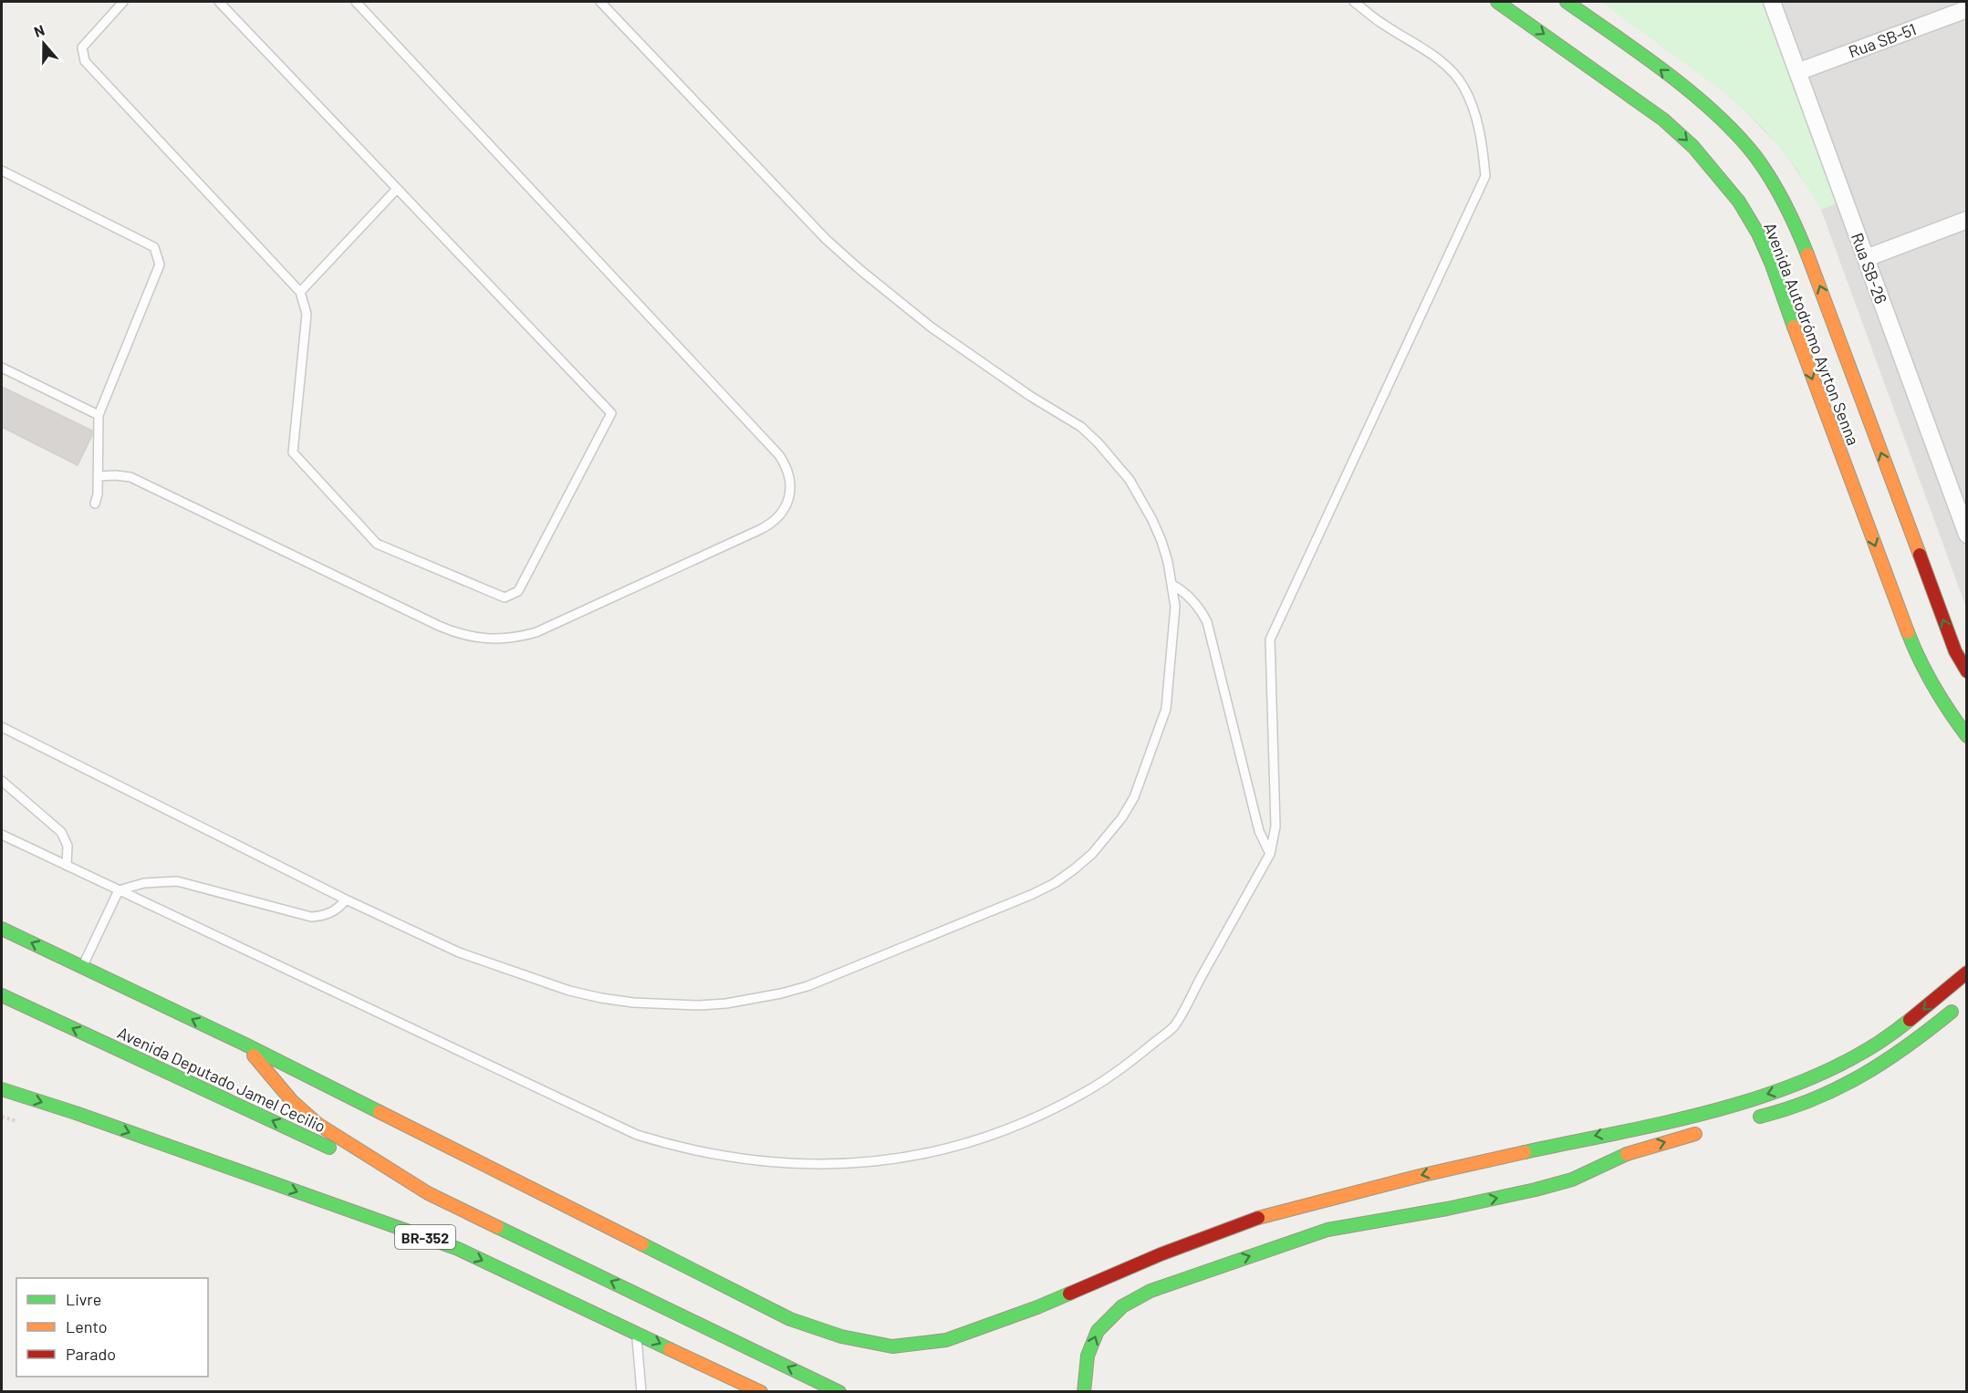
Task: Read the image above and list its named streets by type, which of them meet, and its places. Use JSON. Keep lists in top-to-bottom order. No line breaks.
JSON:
{"streets":{"main road":["Avenida Autodrómo Ayrton Senna","Avenida Deputado Jamel Cecilio","BR-352"],"street":["Rua SB-51","Rua SB-26"]},"crossings":[["Rua SB-51","Rua SB-26"],["Avenida Deputado Jamel Cecilio","BR-352"]],"legend":["Livre","Lento","Parado"],"north":"top"}
